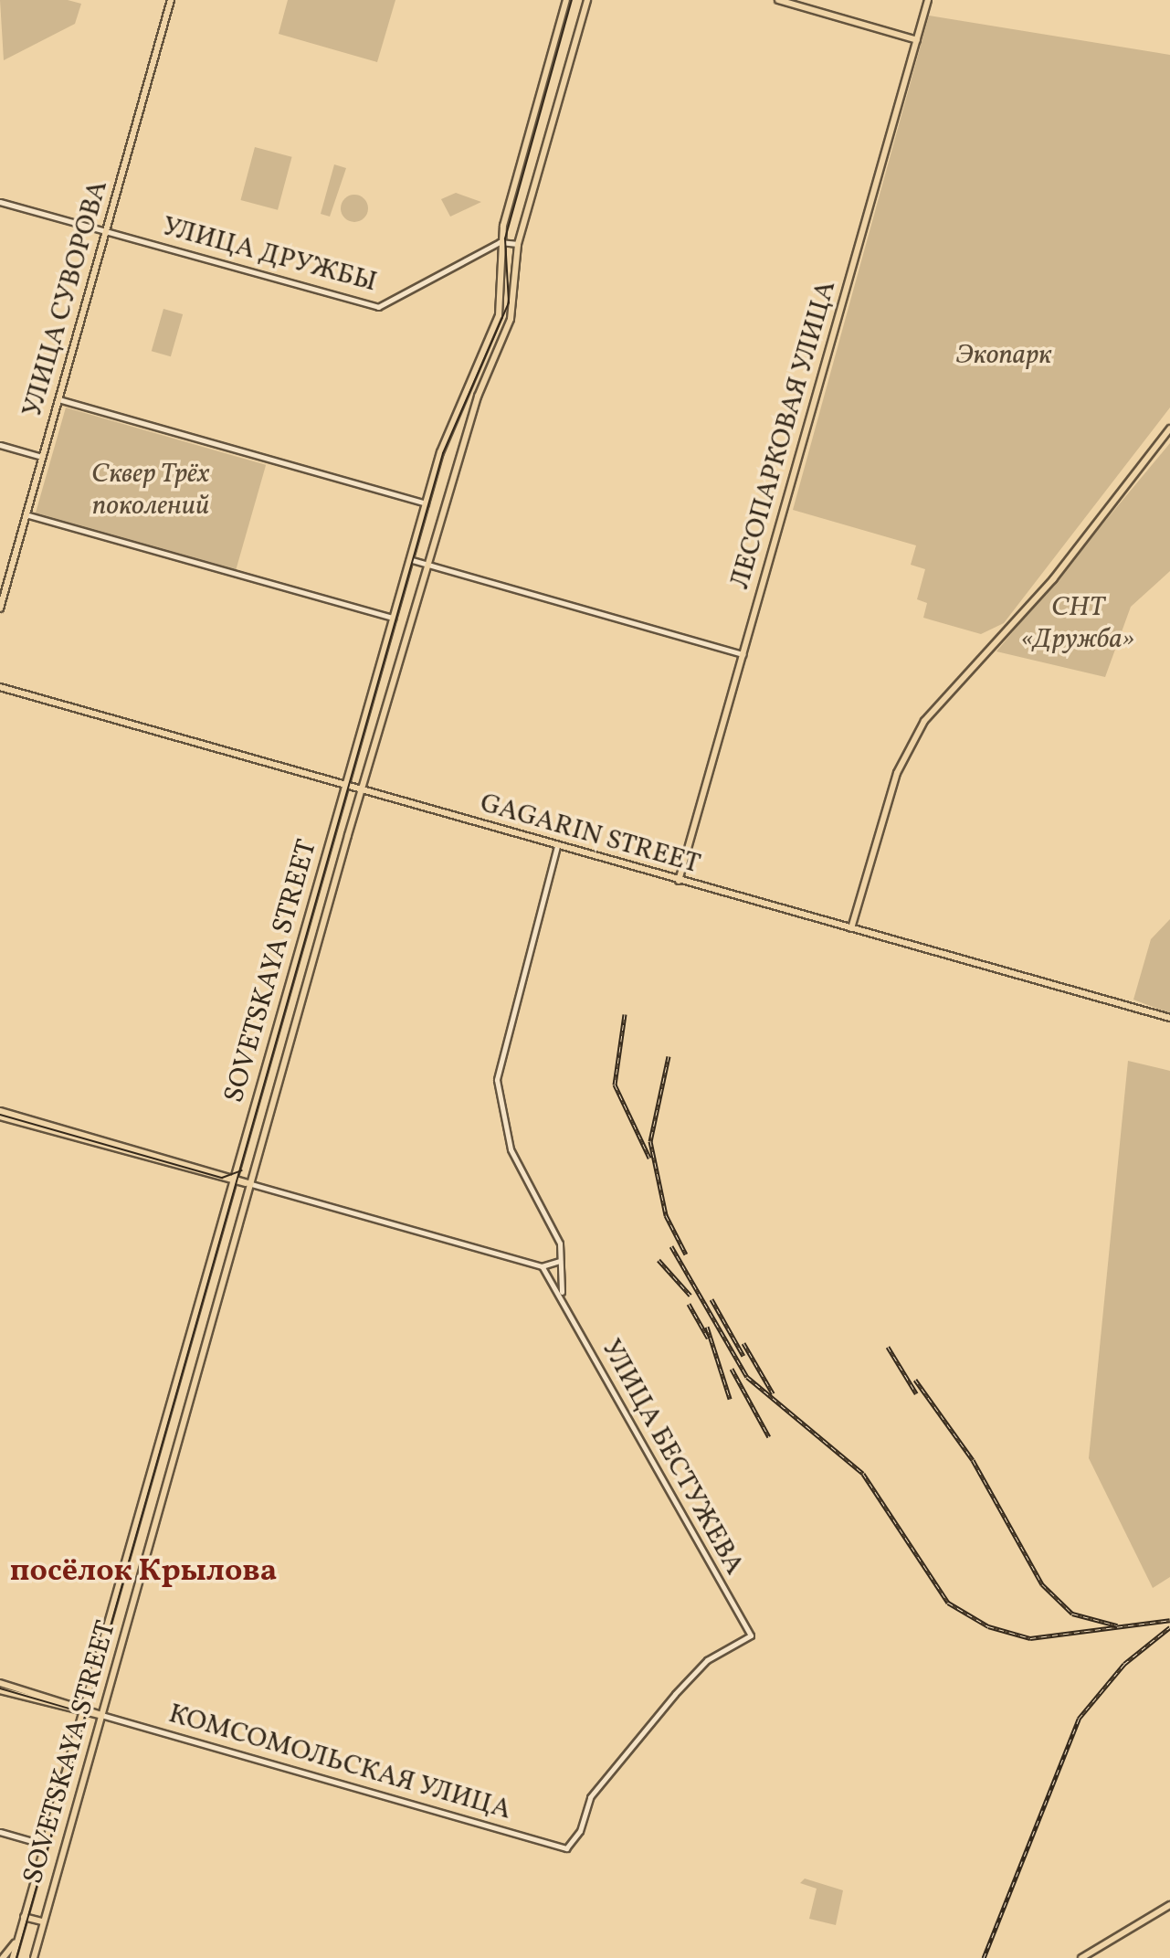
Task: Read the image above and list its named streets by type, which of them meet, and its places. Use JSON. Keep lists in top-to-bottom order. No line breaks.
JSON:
{"streets":{"main road":["УЛИЦА СУВОРОВА","ЛЕСОПАРКОВАЯ УЛИЦА","GAGARIN STREET","SOVETSKAYA STREET","КОМСОМОЛЬСКАЯ УЛИЦА"],"street":["УЛИЦА ДРУЖБЫ","УЛИЦА БЕСТУЖЕВА"]},"crossings":[["УЛИЦА ДРУЖБЫ","УЛИЦА СУВОРОВА"],["УЛИЦА ДРУЖБЫ","SOVETSKAYA STREET"],["ЛЕСОПАРКОВАЯ УЛИЦА","GAGARIN STREET"],["GAGARIN STREET","SOVETSKAYA STREET"],["SOVETSKAYA STREET","КОМСОМОЛЬСКАЯ УЛИЦА"],["УЛИЦА БЕСТУЖЕВА","КОМСОМОЛЬСКАЯ УЛИЦА"]],"districts":["посёлок Крылова"],"parks":["Экопарк","Сквер Трёх поколений","СНТ «Дружба»"]}
